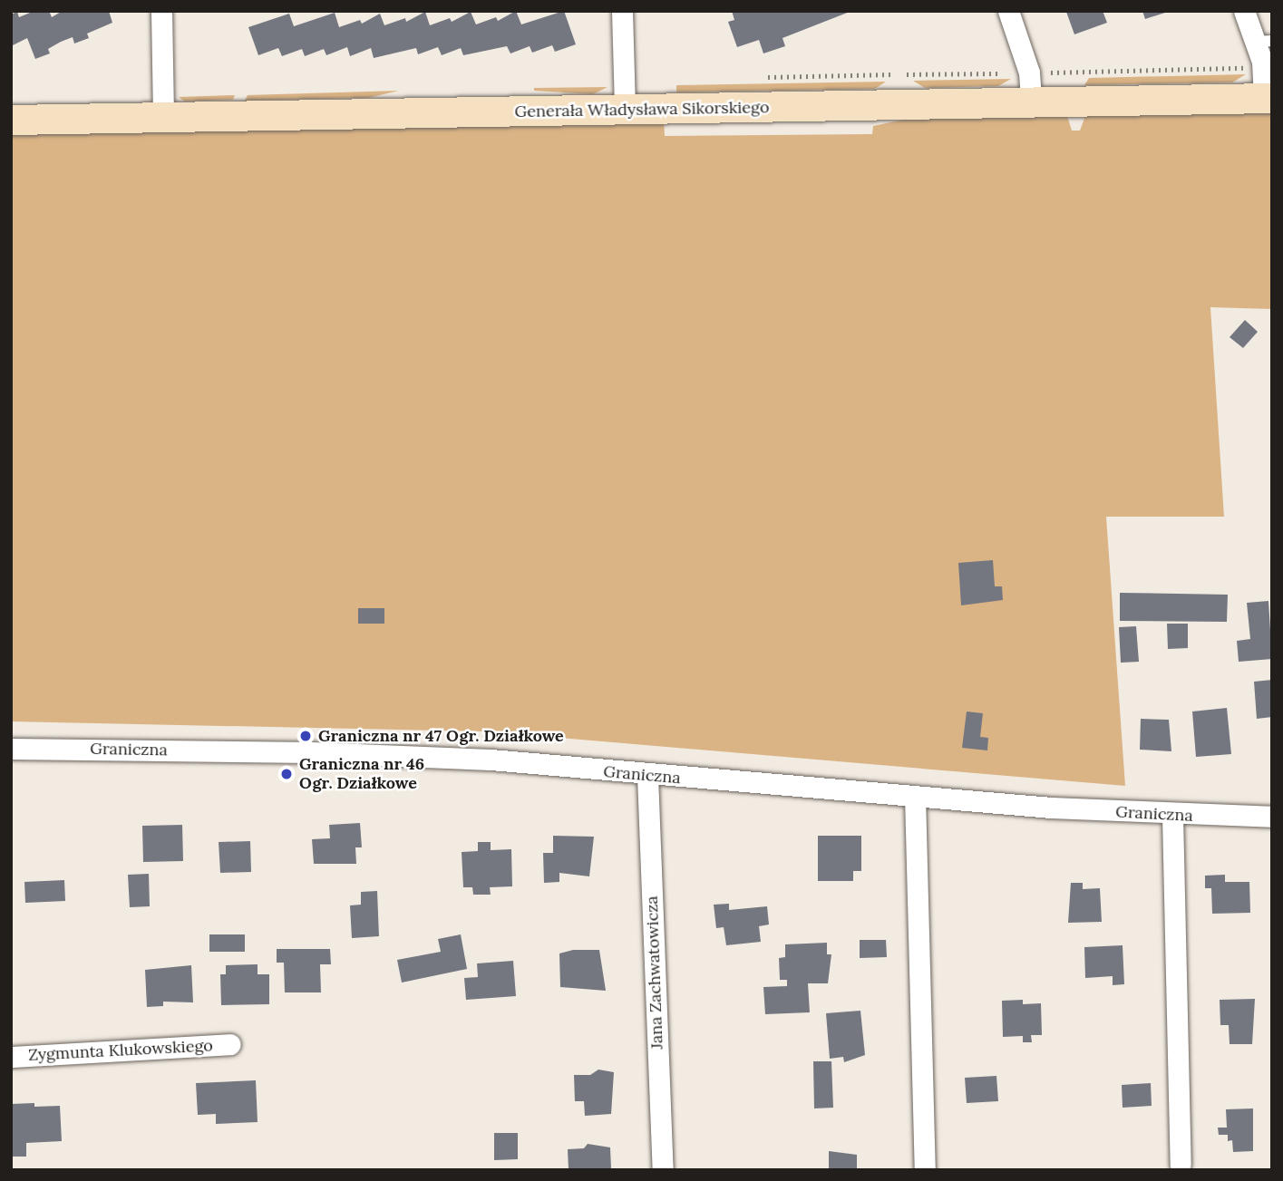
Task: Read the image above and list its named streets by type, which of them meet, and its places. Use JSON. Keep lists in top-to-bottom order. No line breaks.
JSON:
{"streets":{"street":["Generała Władysława Sikorskiego","Graniczna","Jana Zachwatowicza","Zygmunta Klukowskiego"]},"crossings":[["Graniczna","Jana Zachwatowicza"]],"places":["Graniczna nr 47 Ogr. Działkowe","Graniczna nr 46 Ogr. Działkowe"]}
